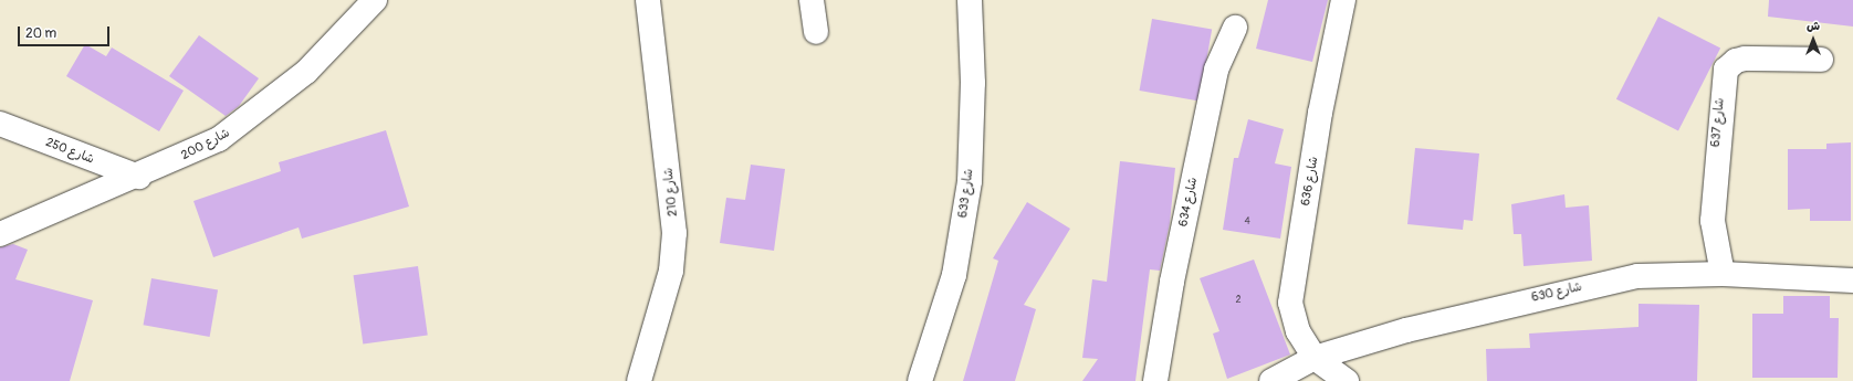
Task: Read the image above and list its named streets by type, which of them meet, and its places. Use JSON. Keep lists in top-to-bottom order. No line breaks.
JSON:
{"streets":{"street":["شارع 637","شارع 200","شارع 250","شارع 636","شارع 210","شارع 633","شارع 634","شارع 630"]},"crossings":[["شارع 637","شارع 630"],["شارع 200","شارع 250"],["شارع 636","شارع 630"]],"house_numbers":["4","2"],"scale_bar":"20 m","north":"top"}
